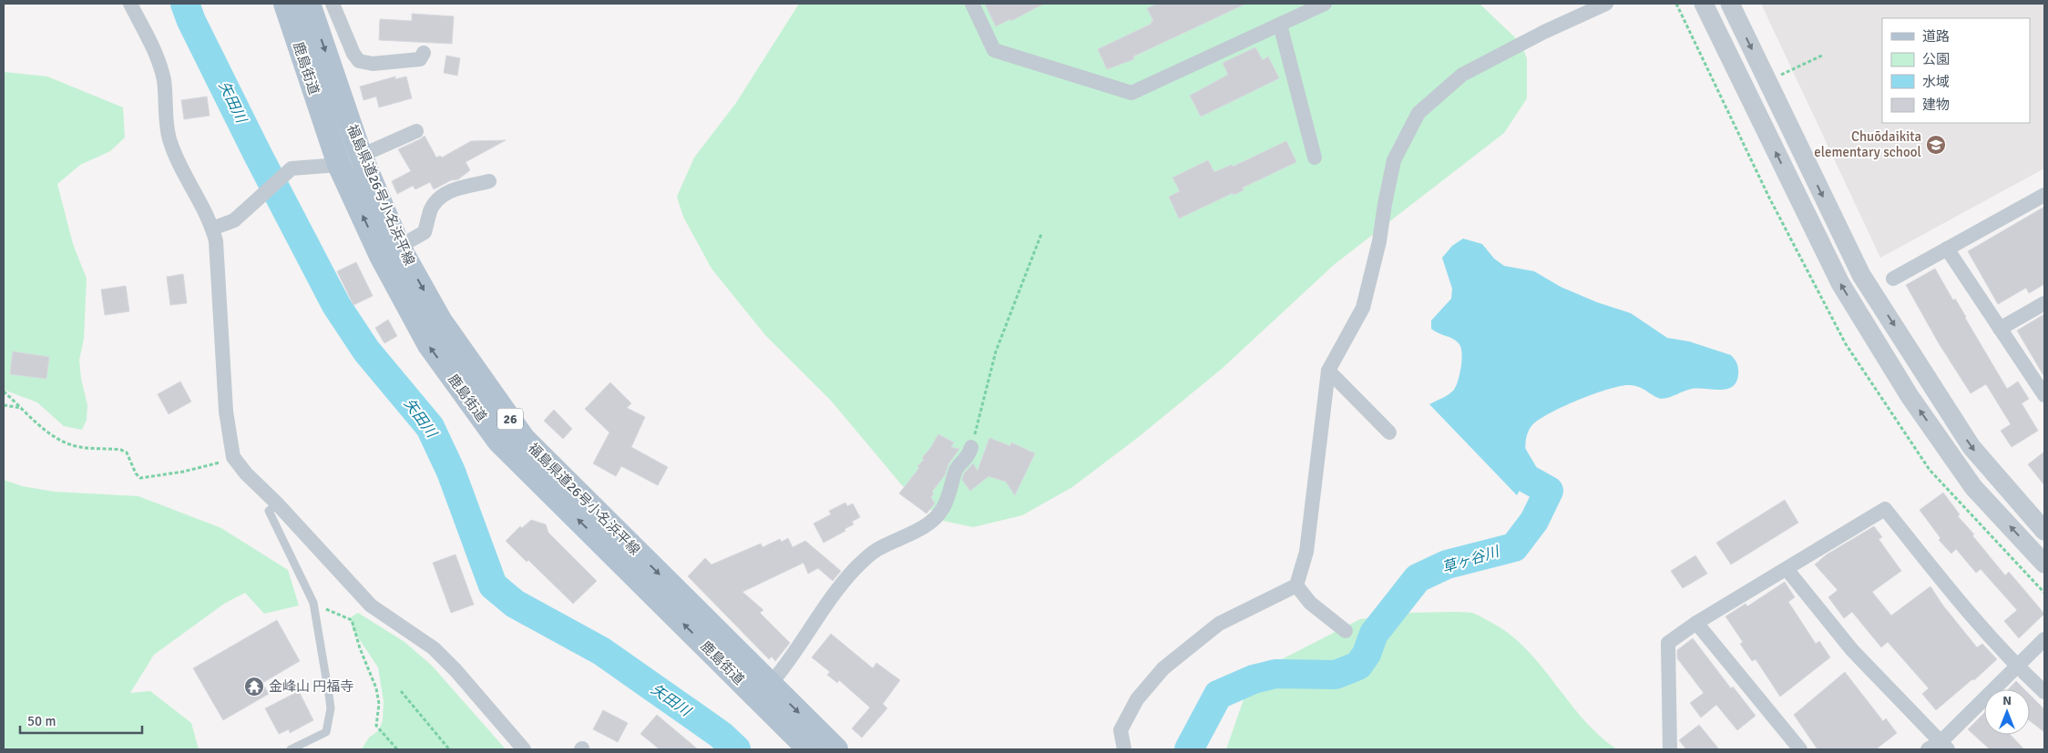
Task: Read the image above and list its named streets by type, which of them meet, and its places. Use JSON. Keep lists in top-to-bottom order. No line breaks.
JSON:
{"streets":{"main road":["鹿島街道","福島県道26号小名浜平線","26"]},"one_way":["鹿島街道","福島県道26号小名浜平線"],"water":["矢田川","草ヶ谷川"],"places":{"school or university":["Chuōdaikita elementary school"],"temple":["金峰山 円福寺"]},"legend":["道路","公園","水域","建物"],"scale_bar":"50 m","north":"top"}
